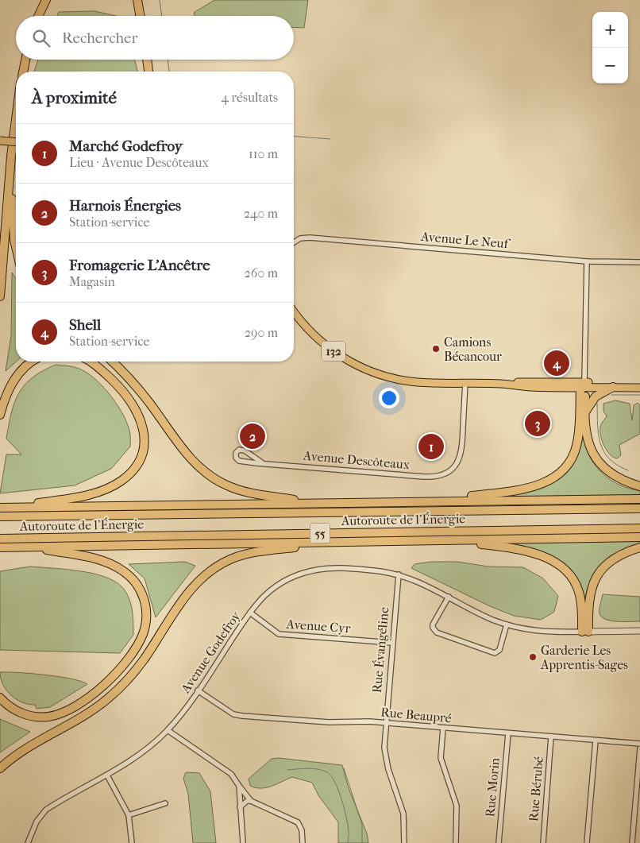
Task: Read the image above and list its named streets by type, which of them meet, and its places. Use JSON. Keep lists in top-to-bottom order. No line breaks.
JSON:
{"streets":{"highway":["Autoroute de l'Énergie","55"],"main road":["132"],"street":["Avenue Le Neuf","Avenue Descôteaux","Avenue Cyr","Rue Évangéline","Avenue Godefroy","Rue Beaupré","Rue Morin","Rue Bérubé"]},"crossings":[["132","Avenue Descôteaux"],["Avenue Cyr","Rue Évangéline"],["Avenue Cyr","Avenue Godefroy"],["Rue Évangéline","Avenue Godefroy"],["Rue Évangéline","Rue Beaupré"],["Avenue Godefroy","Rue Beaupré"],["Rue Beaupré","Rue Morin"],["Rue Beaupré","Rue Bérubé"]],"places":["Camions Bécancour","Garderie Les Apprentis-Sages"],"page":{"map_buttons":["+","−"],"search":"Rechercher","heading":["À proximité","4 résultats"],"list":[{"mark":"1","name":"Marché Godefroy","note":"Lieu · Avenue Descôteaux","value":"110 m"},{"mark":"2","name":"Harnois Énergies","note":"Station-service","value":"240 m"},{"mark":"3","name":"Fromagerie L'Ancêtre","note":"Magasin","value":"260 m"},{"mark":"4","name":"Shell","note":"Station-service","value":"290 m"}],"pins":["4","3","2","1"]}}
